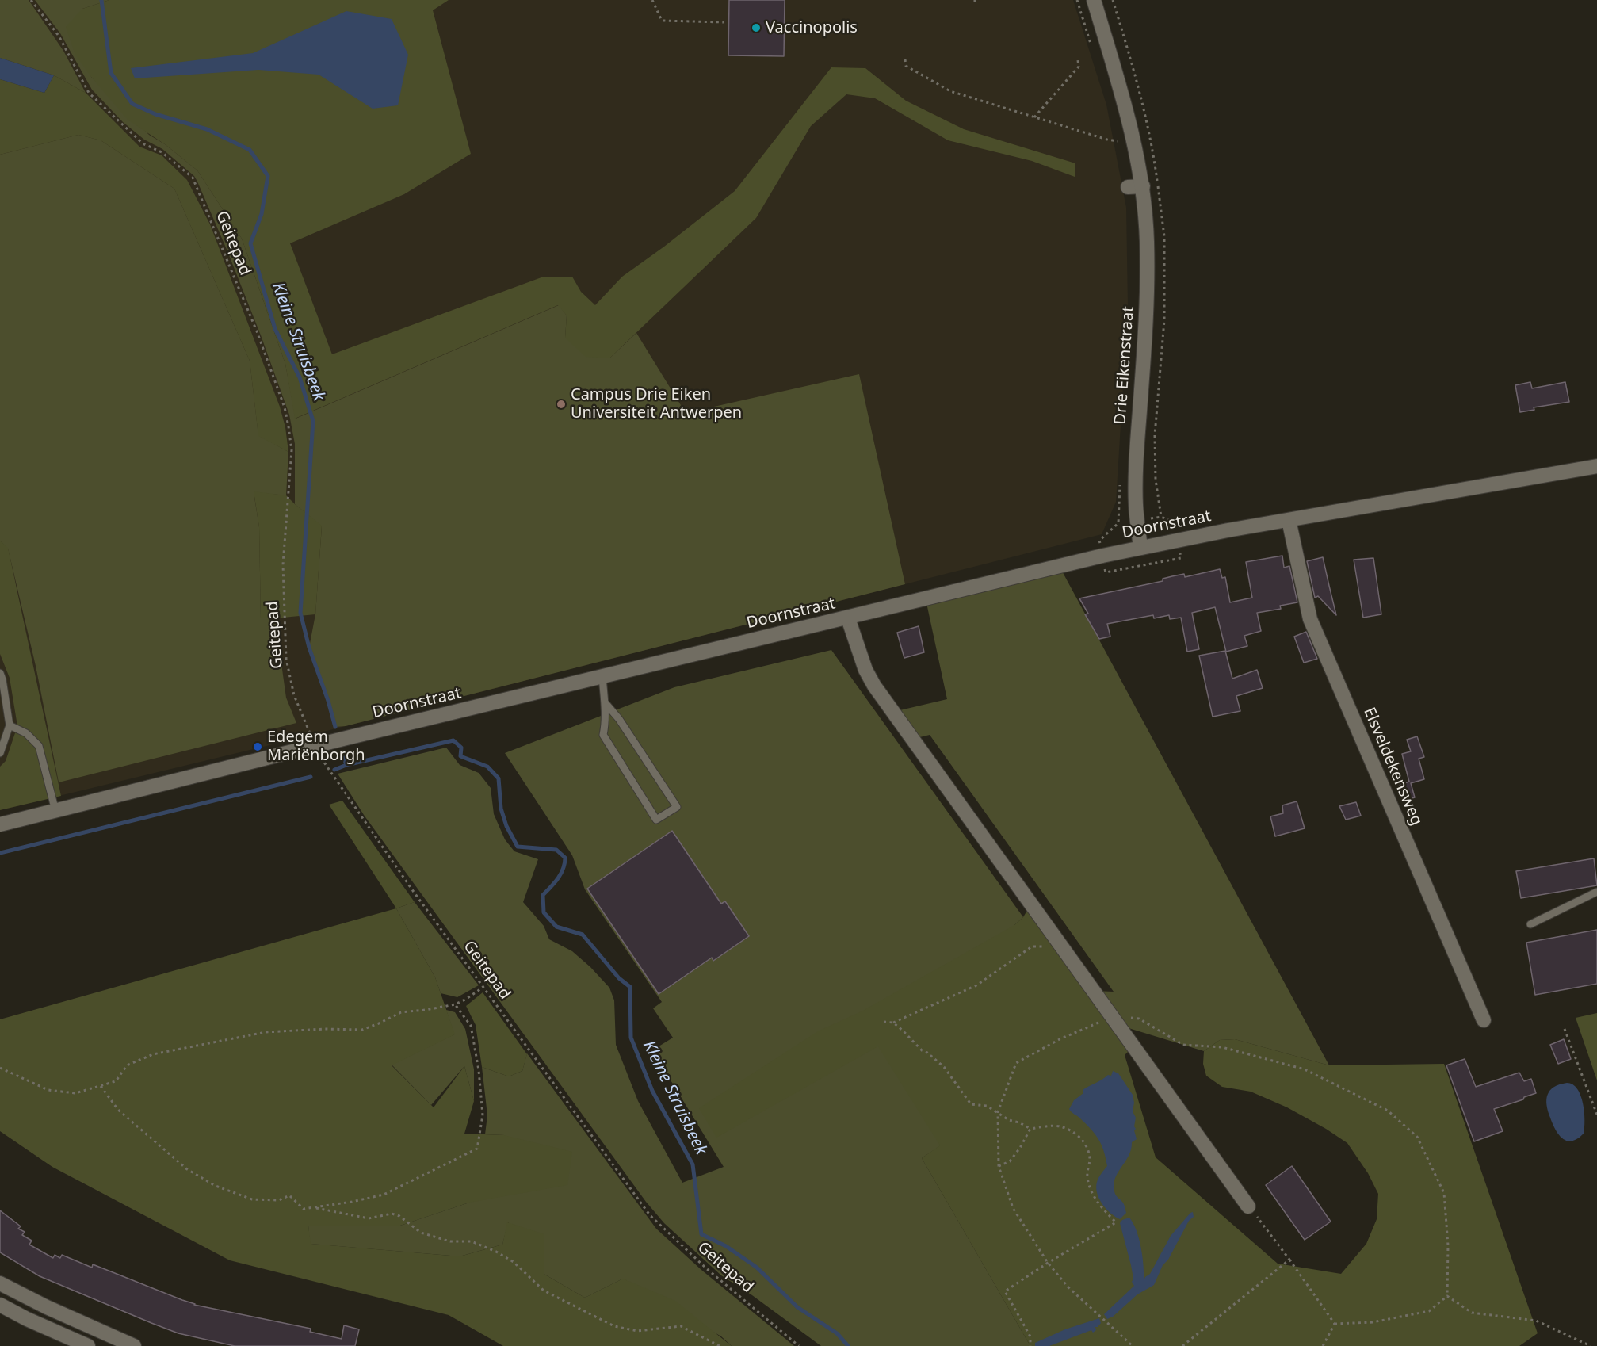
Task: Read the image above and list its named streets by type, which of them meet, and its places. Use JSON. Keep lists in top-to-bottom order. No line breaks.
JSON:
{"streets":{"street":["Drie Eikenstraat","Doornstraat","Elsveldekensweg"],"path":["Geitepad"]},"crossings":[["Geitepad","Doornstraat"],["Drie Eikenstraat","Doornstraat"],["Doornstraat","Elsveldekensweg"]],"water":["Kleine Struisbeek"],"places":["Vaccinopolis","Campus Drie Eiken Universiteit Antwerpen","Edegem Mariënborgh"]}
